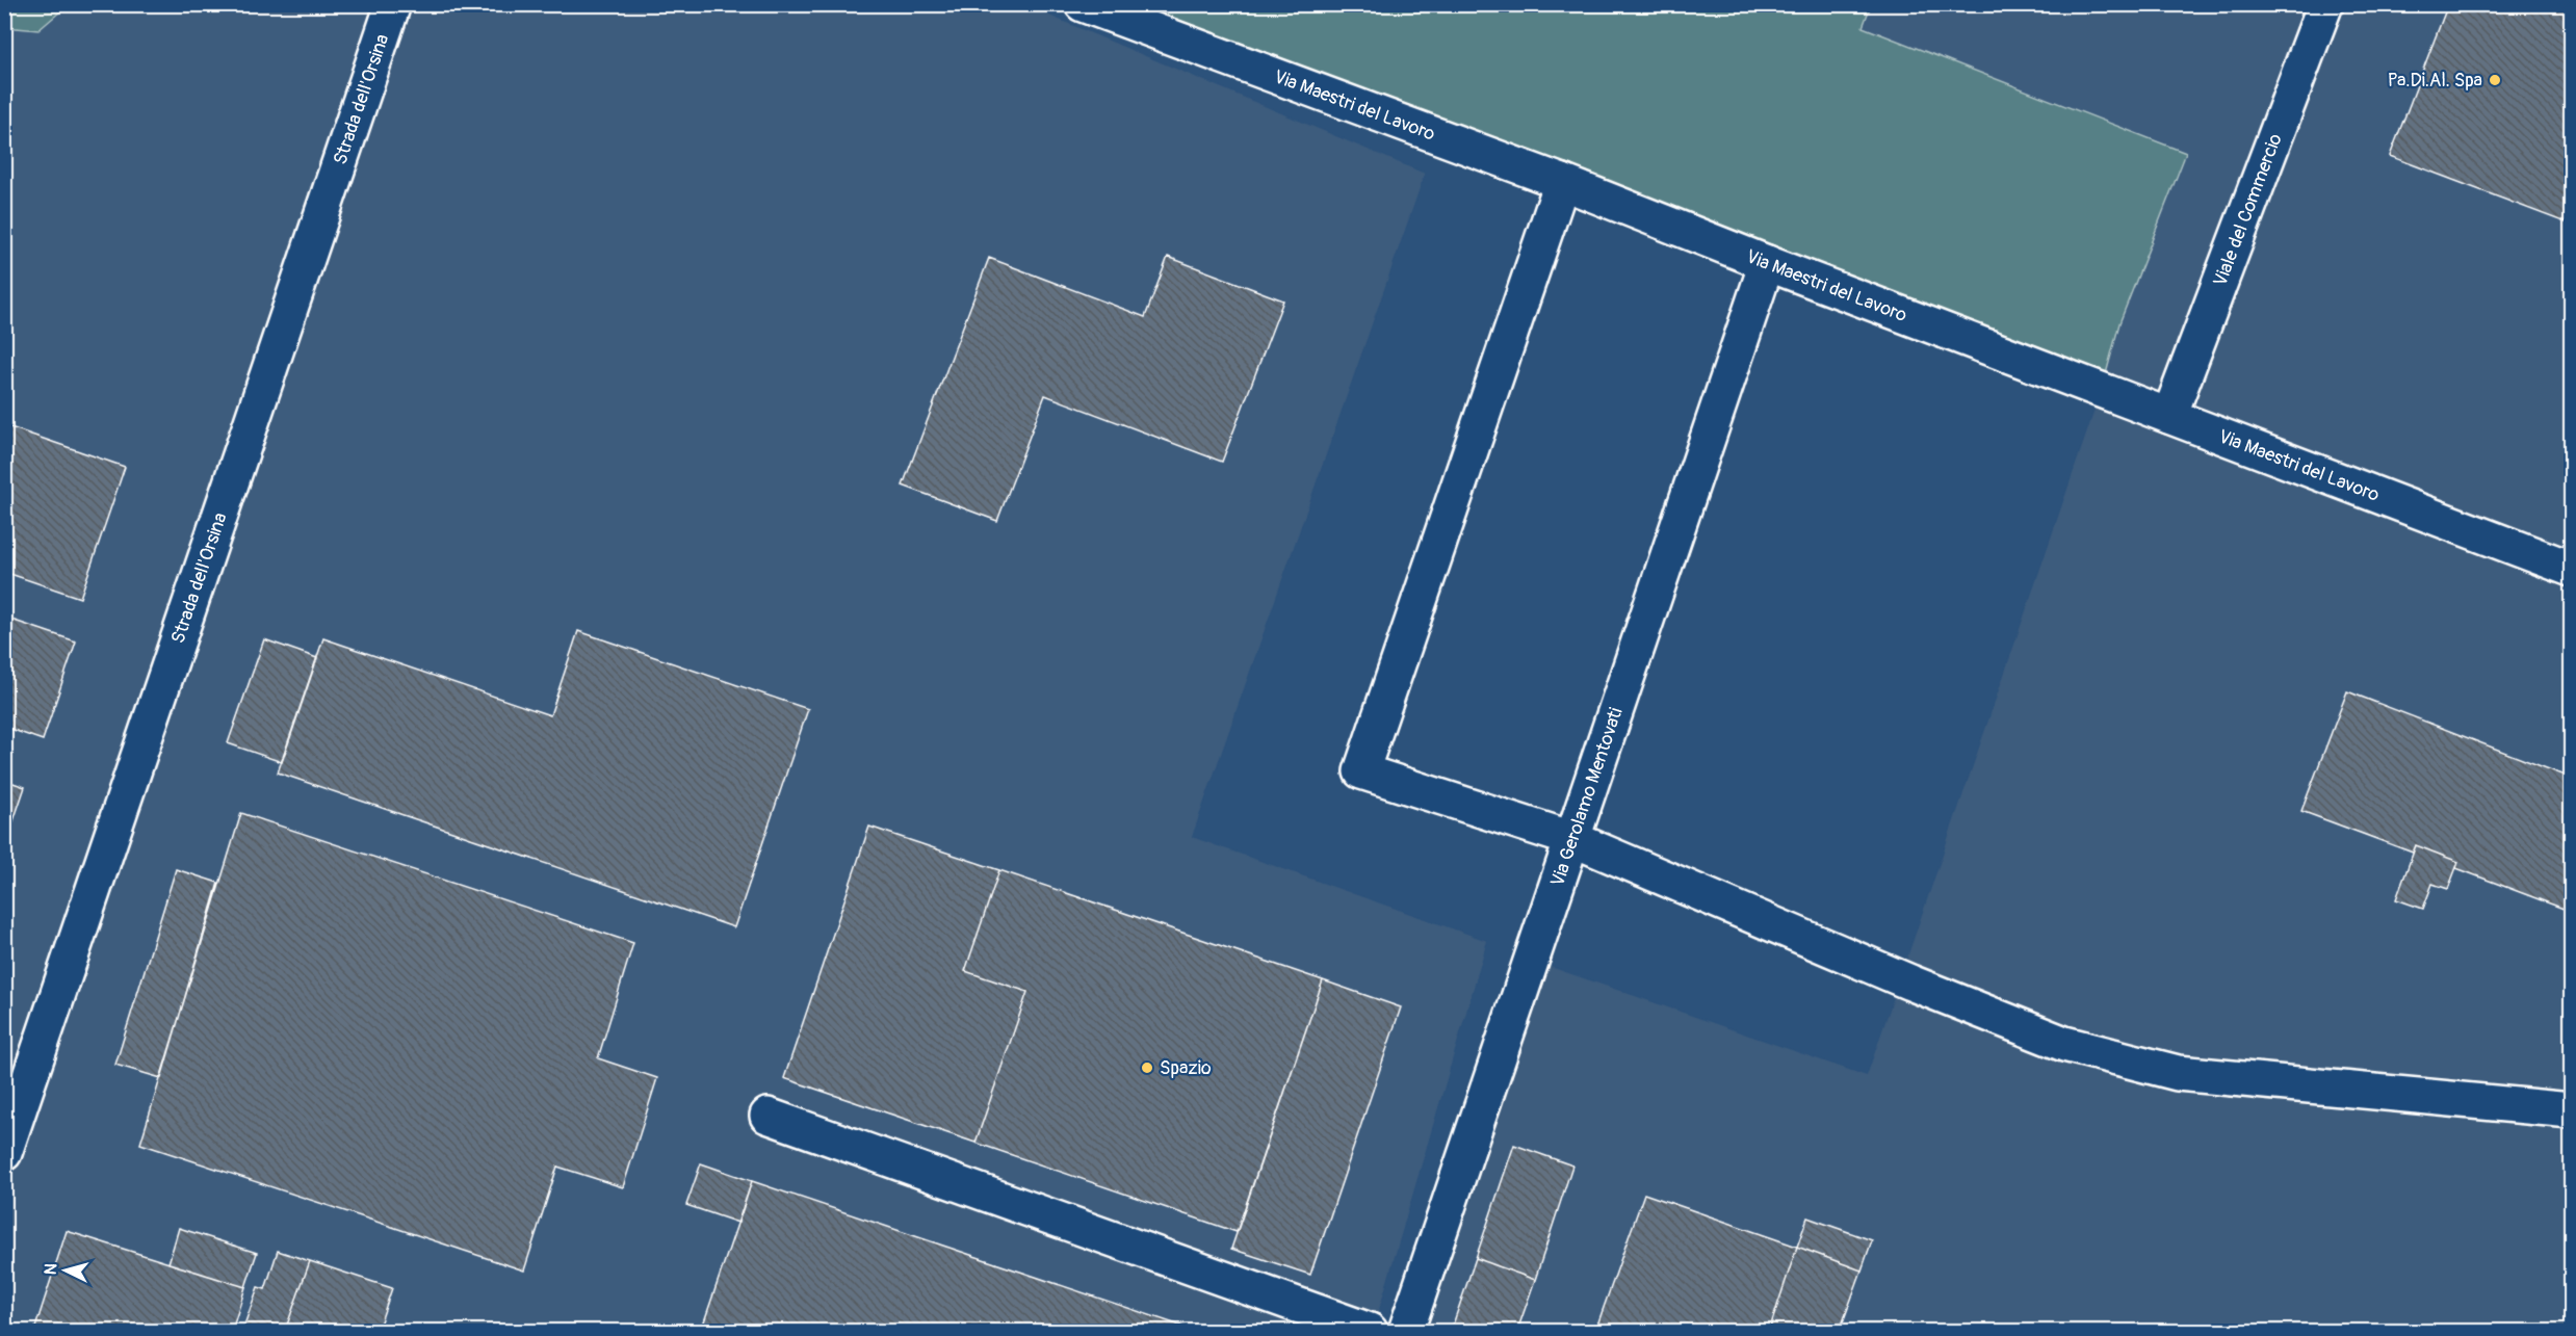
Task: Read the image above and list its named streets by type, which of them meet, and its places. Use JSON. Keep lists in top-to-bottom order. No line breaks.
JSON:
{"streets":{"street":["Strada dell'Orsina","Via Maestri del Lavoro","Viale del Commercio","Via Gerolamo Mentovati"]},"crossings":[["Via Maestri del Lavoro","Viale del Commercio"],["Via Maestri del Lavoro","Via Gerolamo Mentovati"]],"places":["Pa.Di.Al. Spa","Spazio"],"north":"left"}
